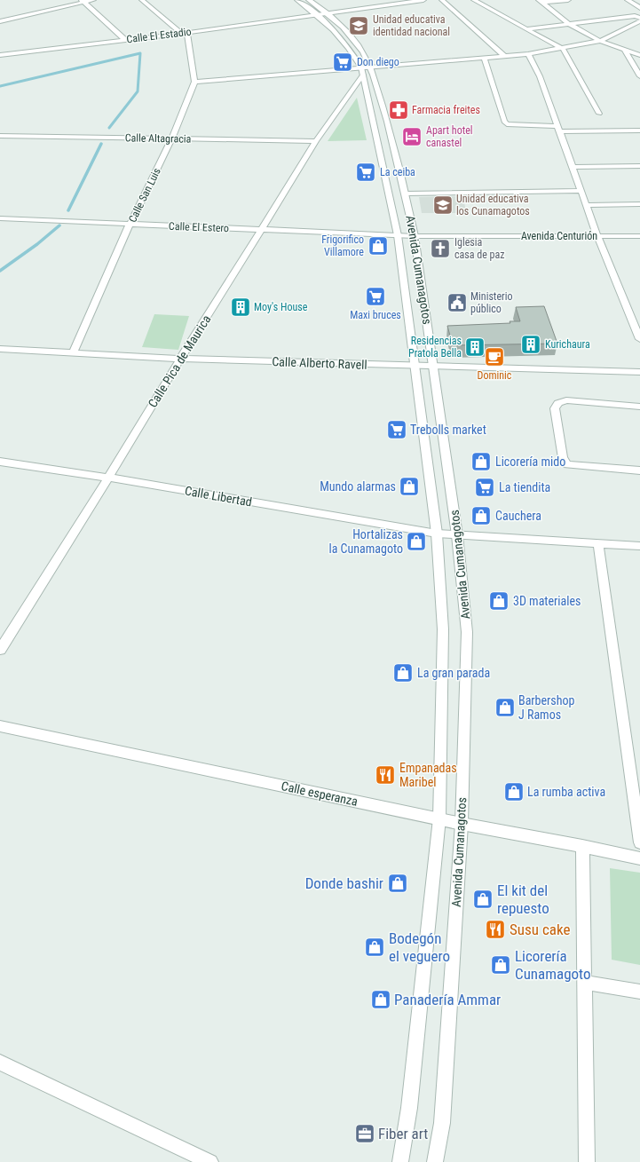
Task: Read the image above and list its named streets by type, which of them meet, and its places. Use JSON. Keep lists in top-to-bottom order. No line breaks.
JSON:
{"streets":{"street":["Calle El Estadio","Calle Altagracia","Calle San Luis","Calle El Estero","Avenida Centurión","Avenida Cumanagotos","Calle Pica de Maurica","Calle Alberto Ravell","Calle Libertad","Calle esperanza"]},"crossings":[["Calle El Estadio","Calle San Luis"],["Calle El Estadio","Avenida Cumanagotos"],["Calle Altagracia","Calle San Luis"],["Calle Altagracia","Calle Pica de Maurica"],["Calle San Luis","Calle El Estero"],["Calle San Luis","Calle Alberto Ravell"],["Calle El Estero","Avenida Centurión"],["Calle El Estero","Avenida Cumanagotos"],["Calle El Estero","Calle Pica de Maurica"],["Avenida Centurión","Avenida Cumanagotos"],["Avenida Cumanagotos","Calle Pica de Maurica"],["Avenida Cumanagotos","Calle Alberto Ravell"],["Avenida Cumanagotos","Calle Libertad"],["Avenida Cumanagotos","Calle esperanza"],["Calle Pica de Maurica","Calle Alberto Ravell"],["Calle Pica de Maurica","Calle Libertad"]],"places":{"school or university":["Unidad educativa identidad nacional","Unidad educativa los Cunamagotos"],"supermarket":["Don diego","La ceiba","Maxi bruces","Trebolls market","La tiendita"],"pharmacy":["Farmacia freites"],"hotel":["Apart hotel canastel"],"shop":["Frigorifico Villamore","Licorería mido","Mundo alarmas","Cauchera","Hortalizas la Cunamagoto","3D materiales","La gran parada","Barbershop J Ramos","La rumba activa","Donde bashir","El kit del repuesto","Bodegón el veguero","Licorería Cunamagoto","Panadería Ammar"],"church":["Iglesia casa de paz"],"public building":["Ministerio público"],"building":["Moy's House","Kurichaura","Residencias Pratola Bella"],"cafe":["Dominic"],"restaurant":["Empanadas Maribel","Susu cake"],"office":["Fiber art"]}}
